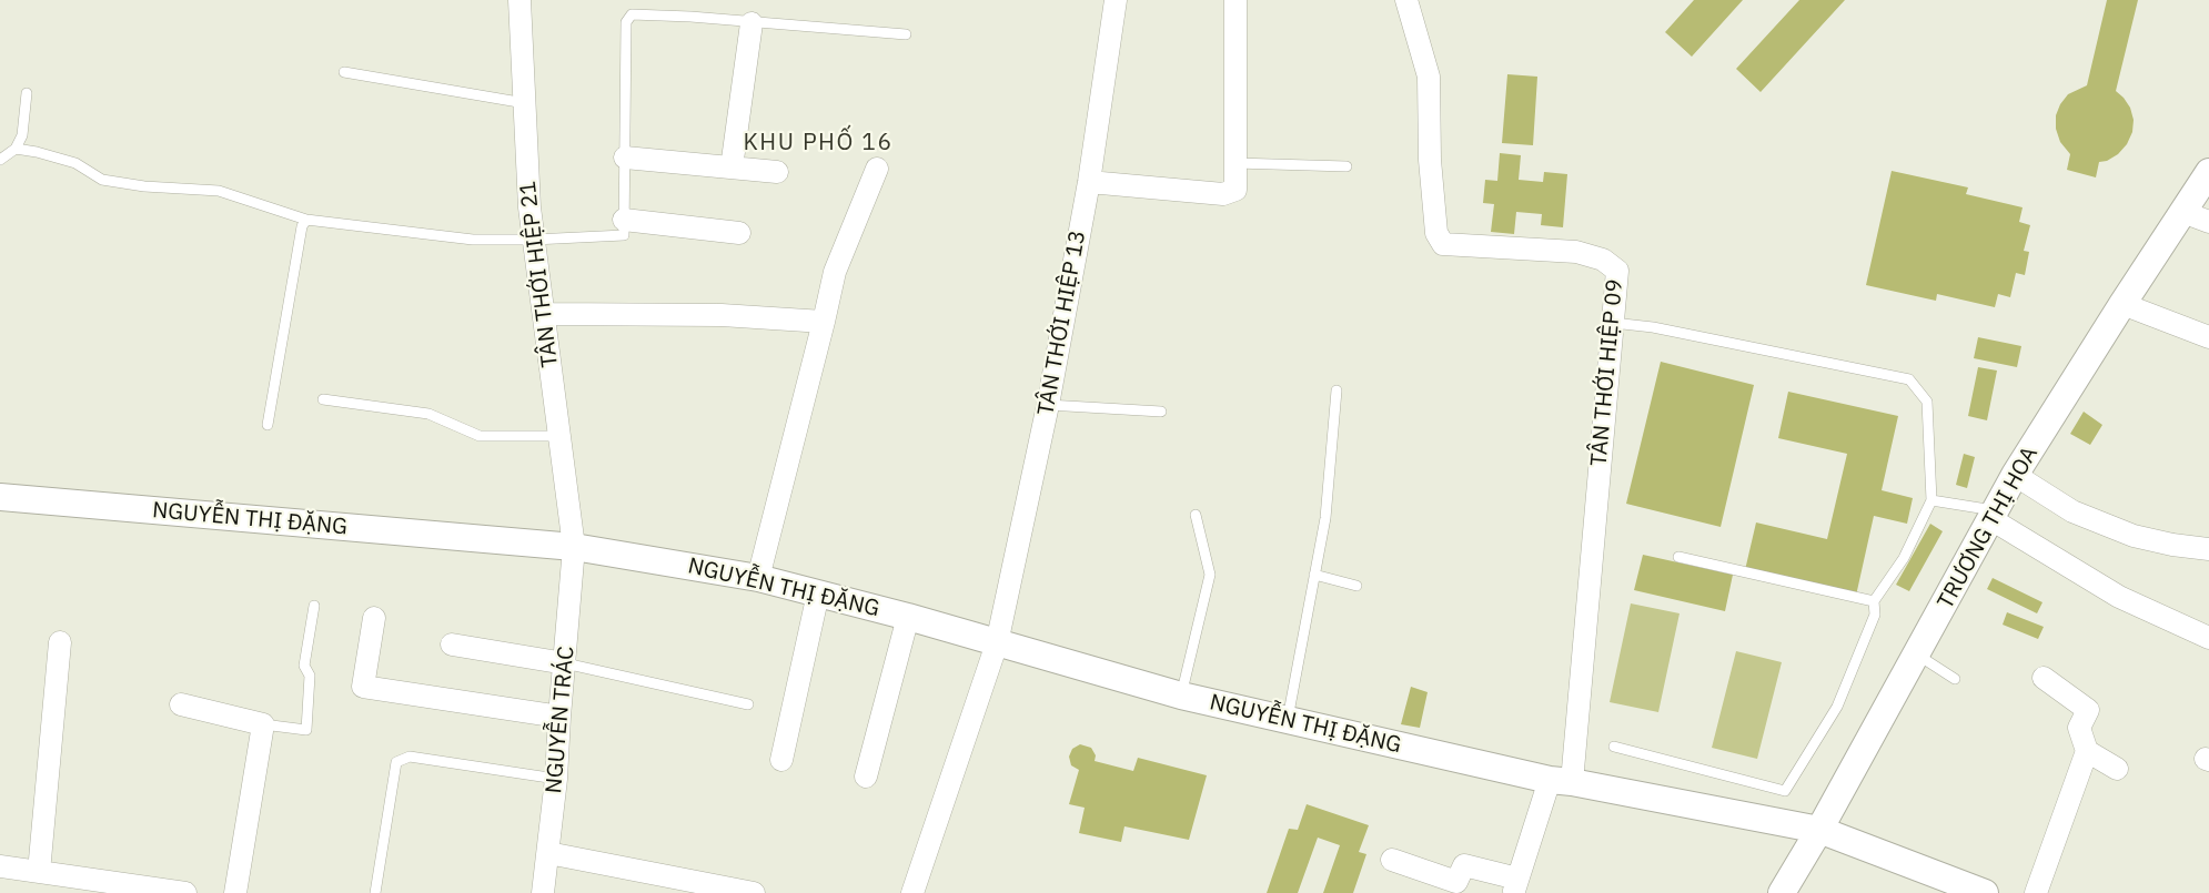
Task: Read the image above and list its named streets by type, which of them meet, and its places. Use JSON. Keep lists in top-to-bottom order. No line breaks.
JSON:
{"streets":{"street":["TÂN THỚI HIỆP 21","TÂN THỚI HIỆP 13","TÂN THỚI HIỆP 09","NGUYỄN THỊ ĐẶNG","TRƯƠNG THỊ HOA","NGUYỄN TRÁC"]},"crossings":[["TÂN THỚI HIỆP 21","NGUYỄN THỊ ĐẶNG"],["TÂN THỚI HIỆP 21","NGUYỄN TRÁC"],["TÂN THỚI HIỆP 13","NGUYỄN THỊ ĐẶNG"],["TÂN THỚI HIỆP 09","NGUYỄN THỊ ĐẶNG"],["NGUYỄN THỊ ĐẶNG","TRƯƠNG THỊ HOA"],["NGUYỄN THỊ ĐẶNG","NGUYỄN TRÁC"]],"districts":["KHU PHỐ 16"]}
